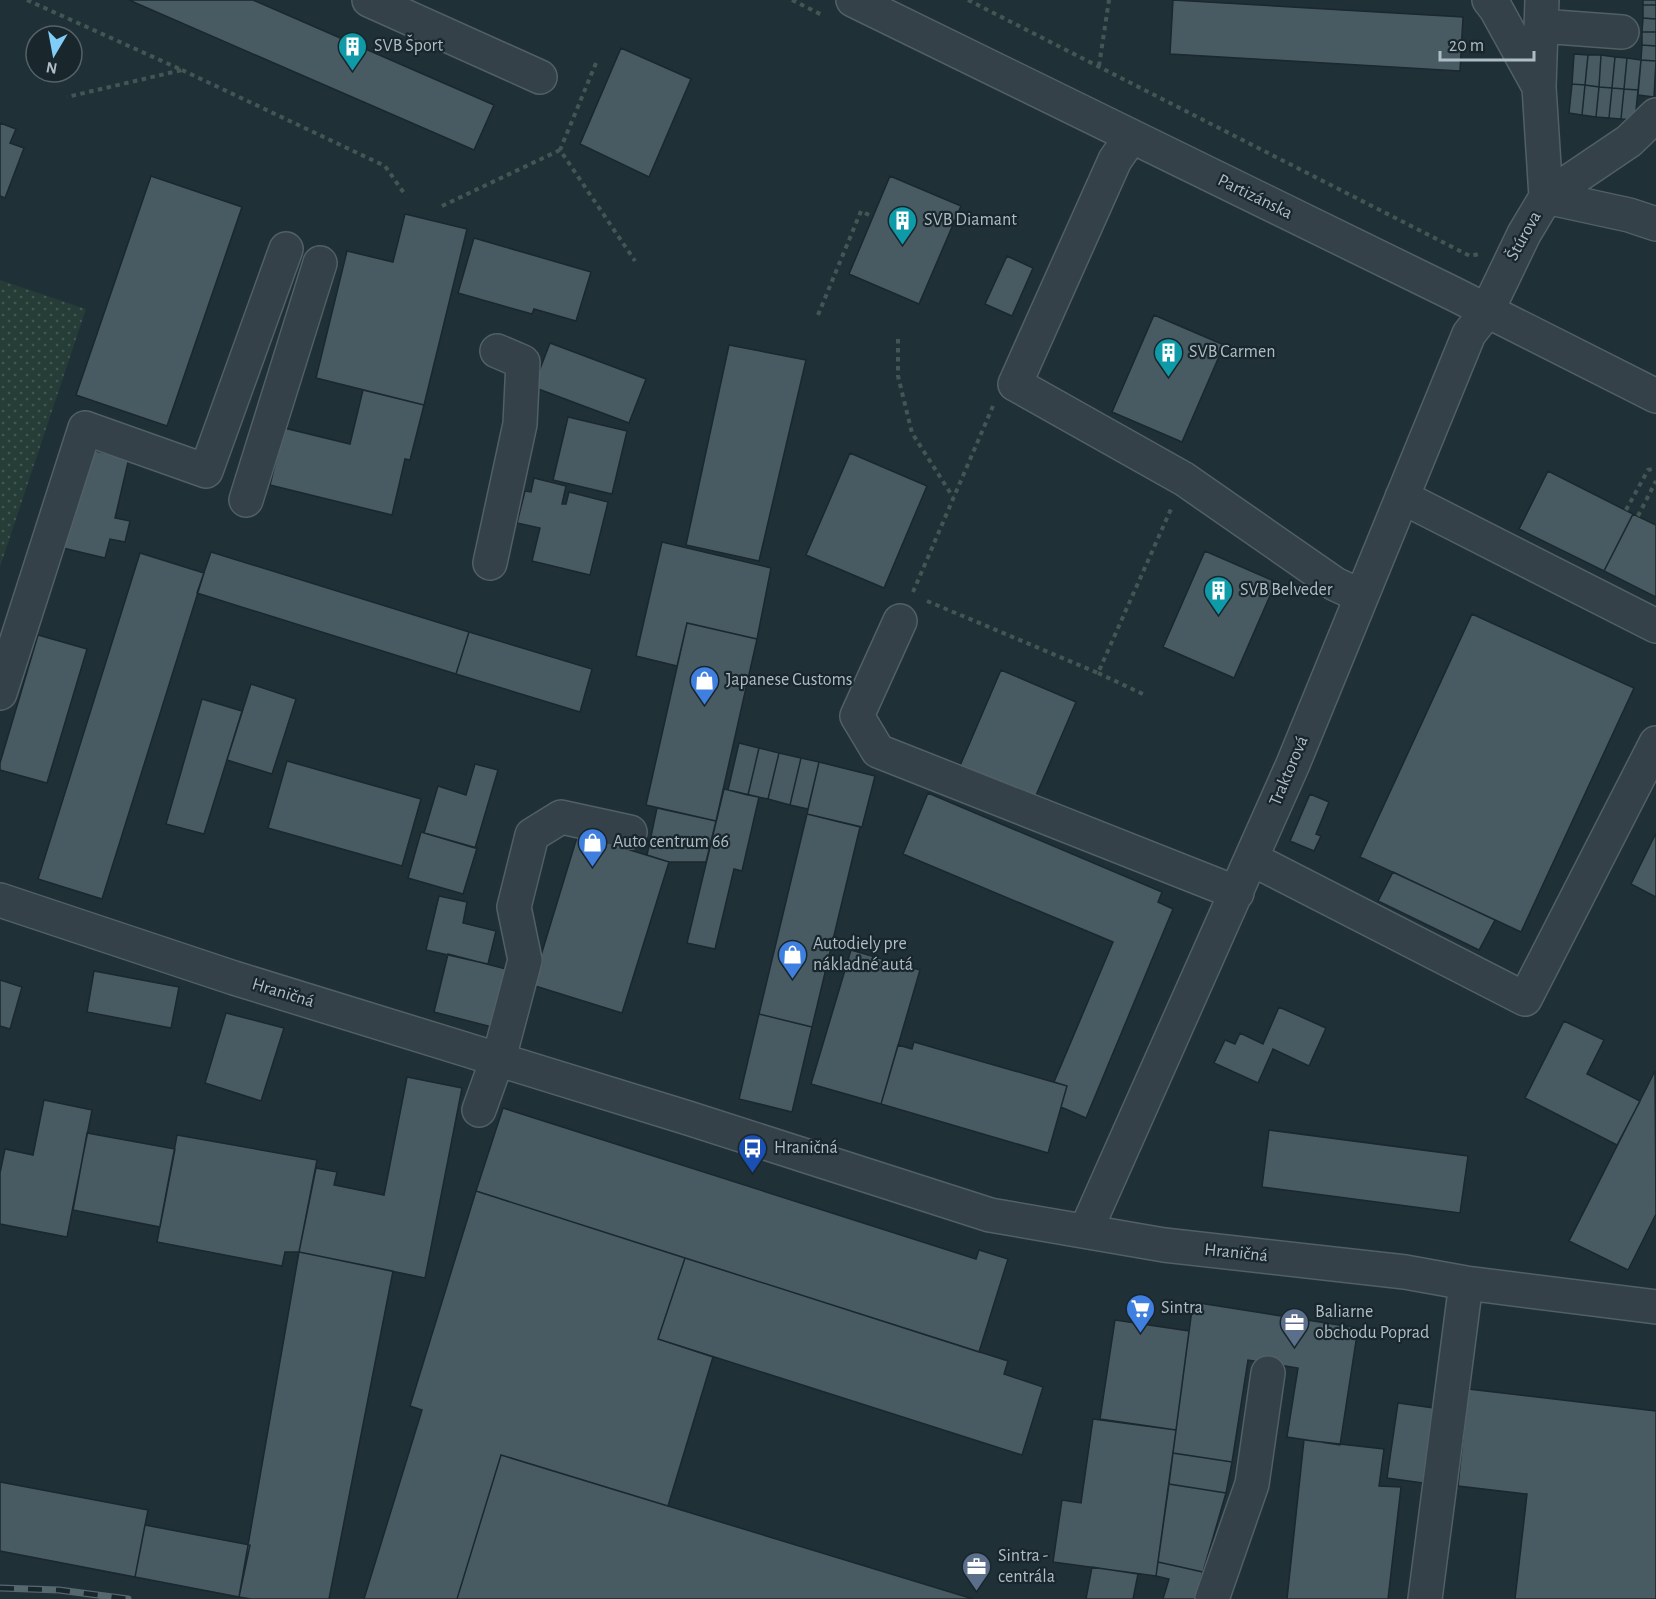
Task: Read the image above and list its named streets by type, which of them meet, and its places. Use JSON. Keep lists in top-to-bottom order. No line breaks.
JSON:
{"streets":{"street":["Partizánska","Štúrova","Traktorová","Hraničná"]},"crossings":[["Partizánska","Štúrova"],["Partizánska","Traktorová"],["Štúrova","Traktorová"],["Traktorová","Hraničná"]],"places":{"building":["SVB Šport","SVB Diamant","SVB Carmen","SVB Belveder"],"shop":["Japanese Customs","Auto centrum 66","Autodiely pre nákladné autá"],"bus stop":["Hraničná"],"supermarket":["Sintra"],"office":["Baliarne obchodu Poprad","Sintra - centrála"]},"scale_bar":"20 m","north":"bottom"}
